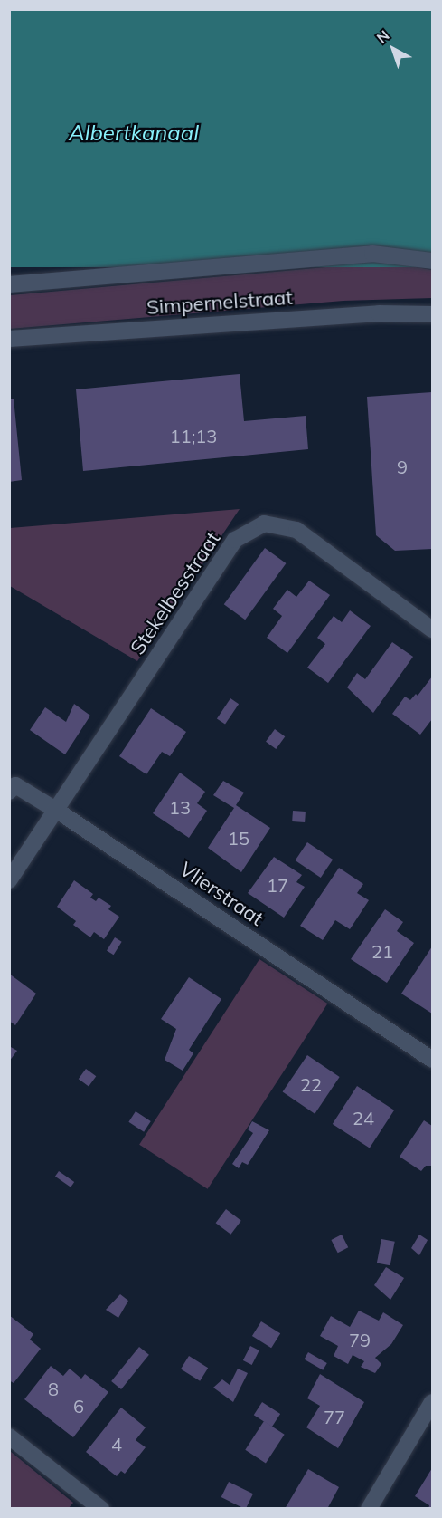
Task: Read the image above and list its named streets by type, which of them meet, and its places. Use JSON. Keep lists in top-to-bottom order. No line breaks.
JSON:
{"streets":{"street":["Simpernelstraat","Stekelbesstraat","Vlierstraat"]},"crossings":[["Stekelbesstraat","Vlierstraat"]],"water":["Albertkanaal"],"house_numbers":["11;13","9","13","15","17","21","22","24","79","8","6","77","4"],"north":"top left"}
